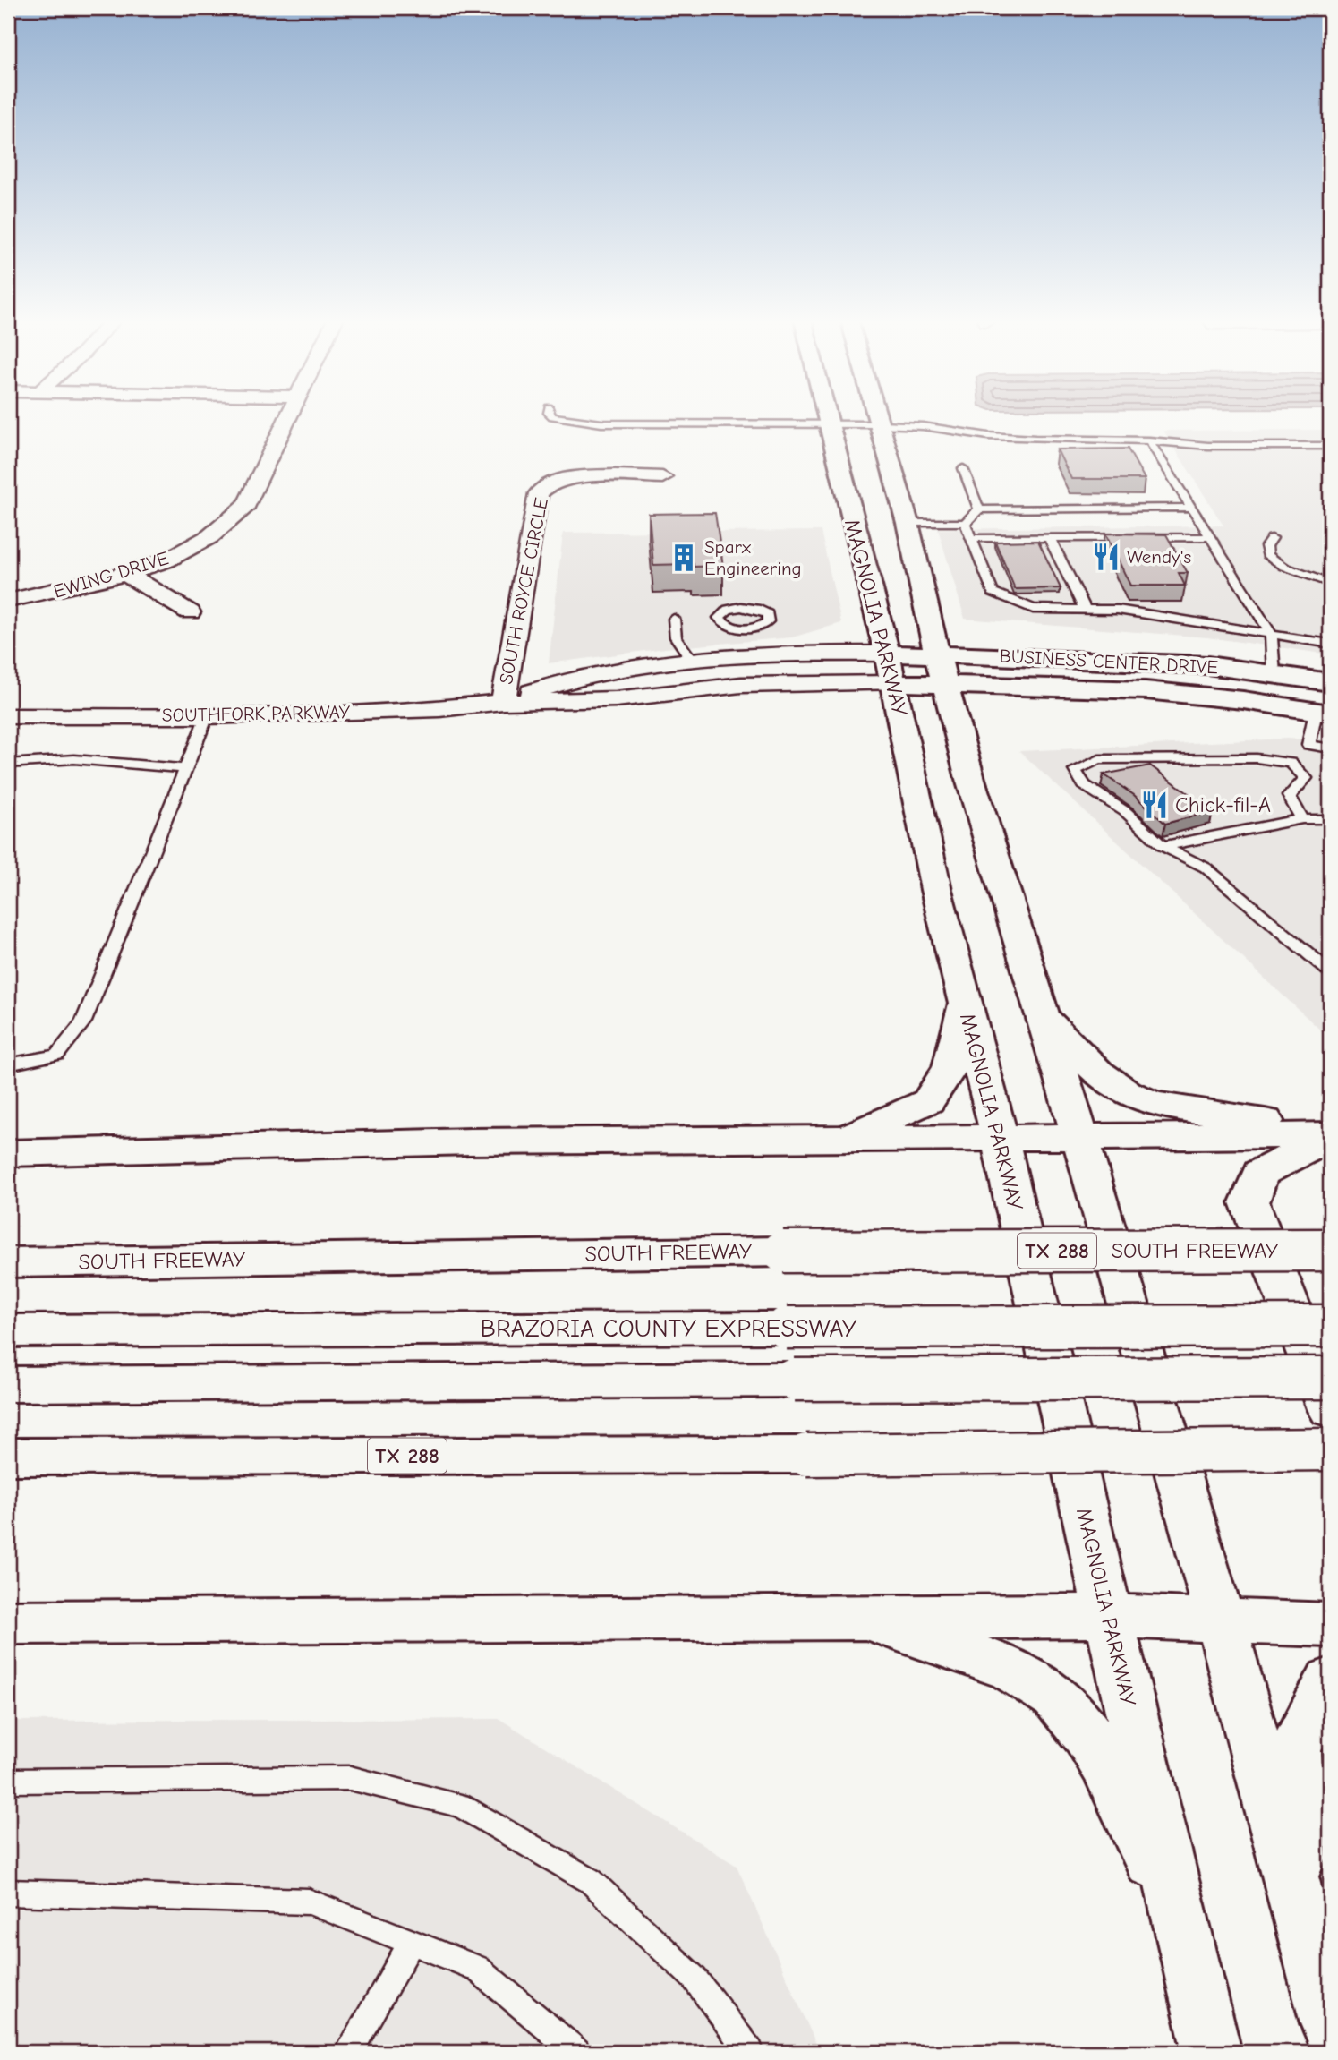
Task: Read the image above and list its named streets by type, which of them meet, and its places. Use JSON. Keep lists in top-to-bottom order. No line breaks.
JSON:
{"streets":{"main road":["MAGNOLIA PARKWAY","BUSINESS CENTER DRIVE","TX 288","SOUTH FREEWAY","BRAZORIA COUNTY EXPRESSWAY"],"street":["EWING DRIVE","SOUTH ROYCE CIRCLE","SOUTHFORK PARKWAY"]},"crossings":[["SOUTH ROYCE CIRCLE","SOUTHFORK PARKWAY"],["MAGNOLIA PARKWAY","BUSINESS CENTER DRIVE"],["MAGNOLIA PARKWAY","SOUTHFORK PARKWAY"],["BUSINESS CENTER DRIVE","SOUTHFORK PARKWAY"]],"places":{"restaurant":["Wendy's","Chick-fil-A"],"building":["Sparx Engineering"]}}
